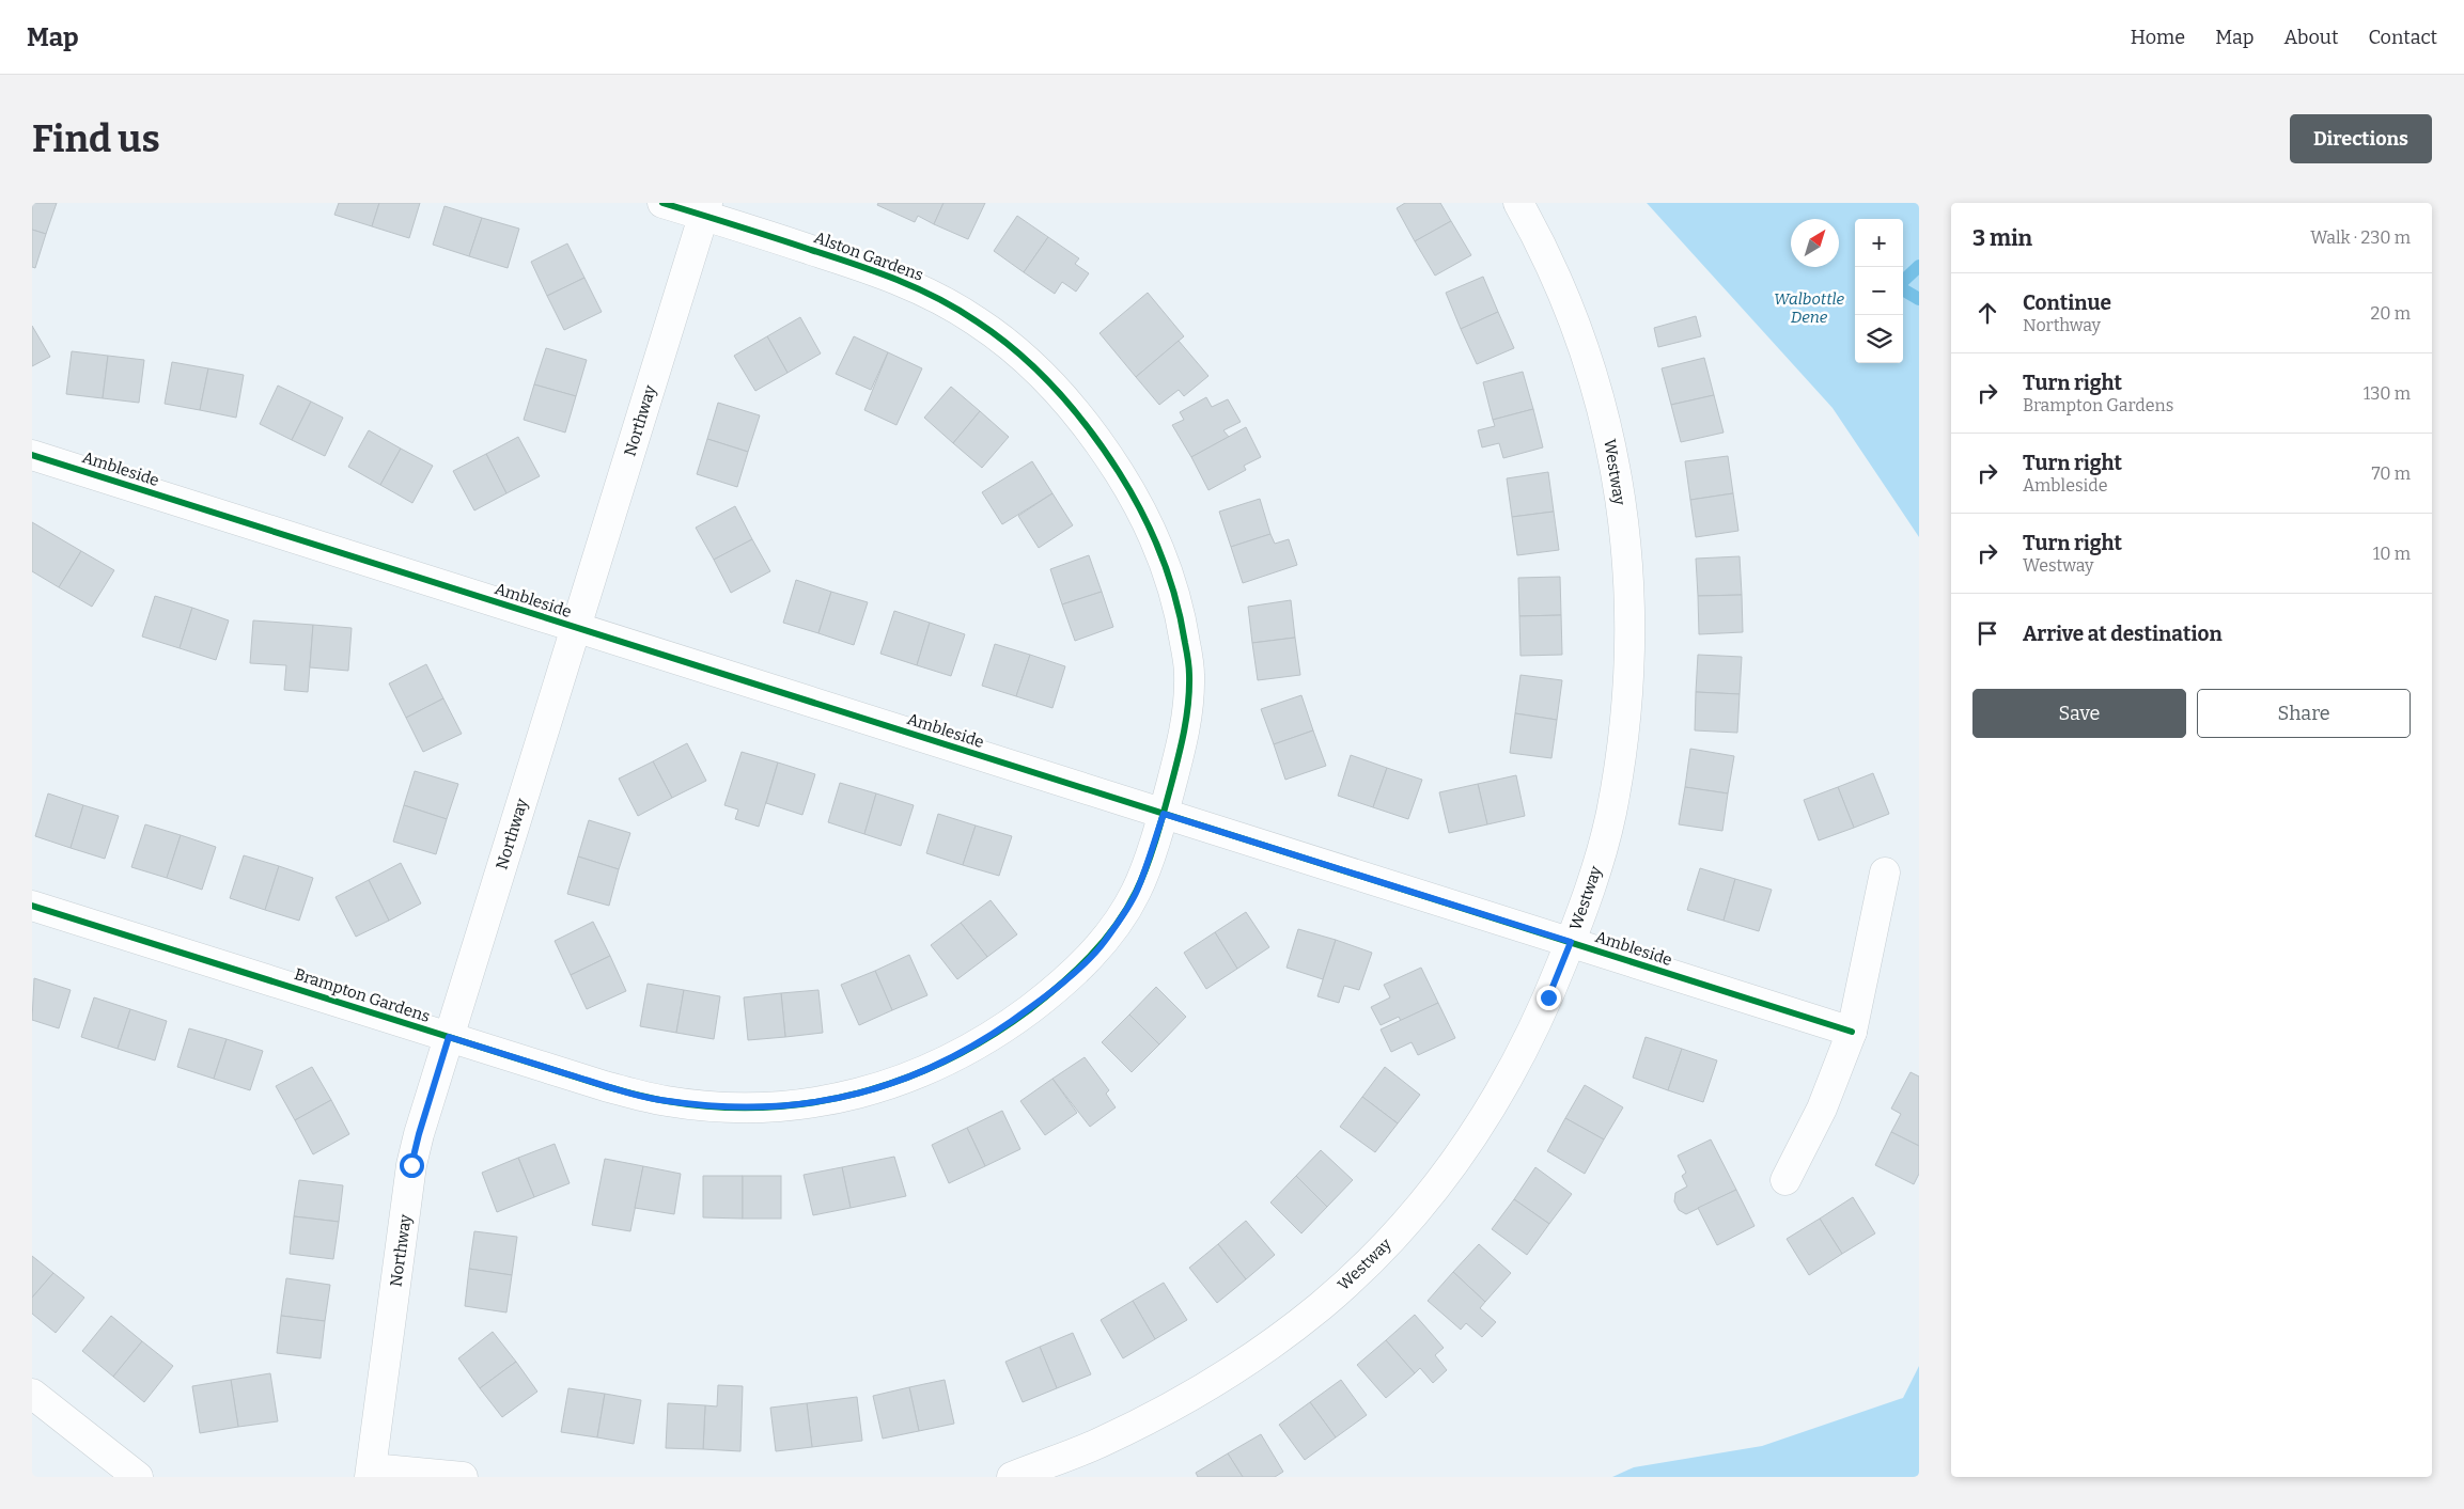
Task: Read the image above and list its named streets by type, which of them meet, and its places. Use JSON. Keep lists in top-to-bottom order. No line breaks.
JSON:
{"streets":{"street":["Alston Gardens","Northway","Ambleside","Westway","Brampton Gardens"]},"crossings":[["Alston Gardens","Northway"],["Alston Gardens","Ambleside"],["Alston Gardens","Brampton Gardens"],["Northway","Ambleside"],["Northway","Brampton Gardens"],["Ambleside","Westway"],["Ambleside","Brampton Gardens"]],"parks":["Walbottle Dene"],"north":"top right","page":{"header":"Map","nav":["Home","Map","About","Contact"],"buttons":["Directions",["Save","Share"]],"title":"Find us","heading":["3 min","Walk · 230 m"],"map_buttons":["+","−"],"list":[["Continue","Northway","20 m"],["Turn right","Brampton Gardens","130 m"],["Turn right","Ambleside","70 m"],["Turn right","Westway","10 m"],"Arrive at destination"]}}
